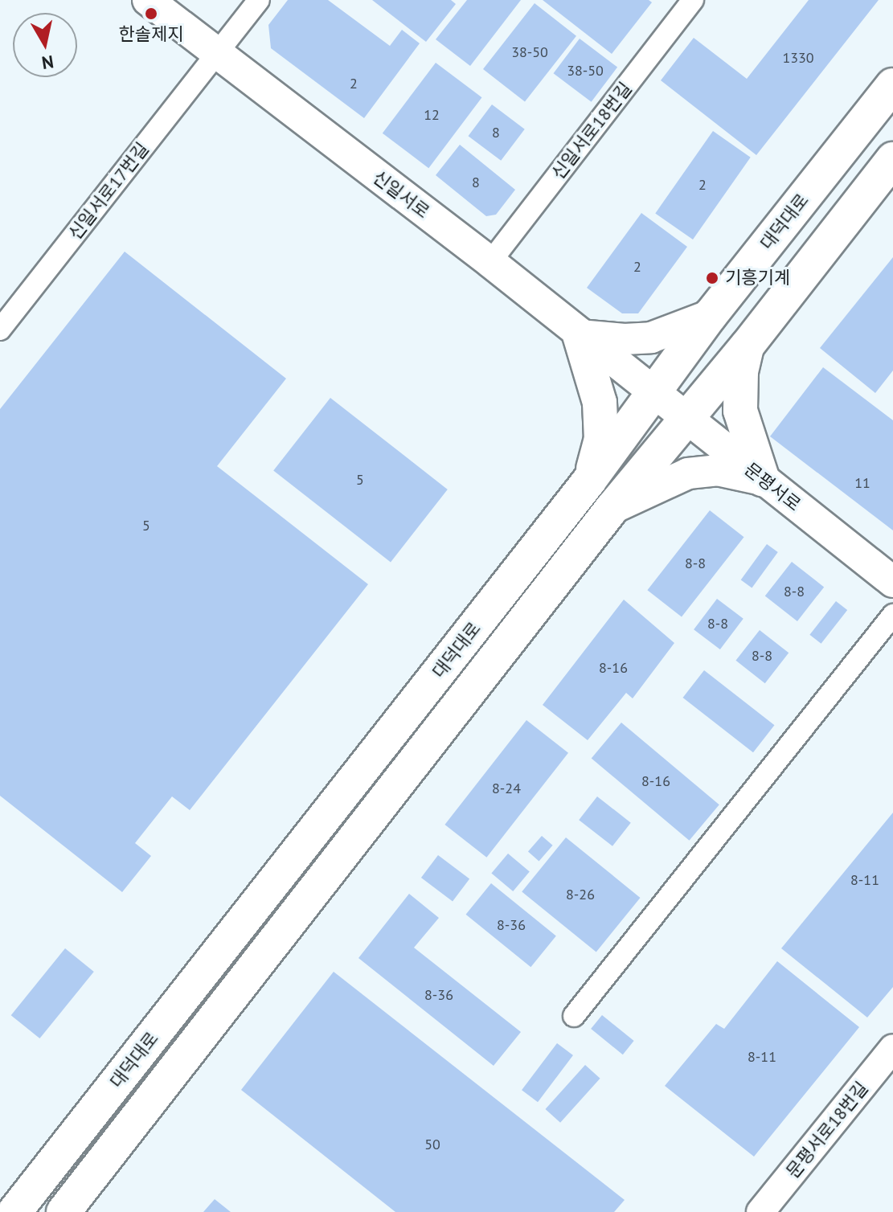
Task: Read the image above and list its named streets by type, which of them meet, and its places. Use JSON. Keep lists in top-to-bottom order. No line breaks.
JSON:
{"streets":{"main road":["신일서로","대덕대로","문평서로"],"street":["신일서로18번길","신일서로17번길","문평서로18번길"]},"crossings":[["신일서로18번길","신일서로"],["신일서로17번길","신일서로"],["신일서로","대덕대로"],["신일서로","문평서로"],["대덕대로","문평서로"]],"places":["한솔제지","기흥기계"],"house_numbers":["38-50","1330","38-50","2","12","8","8","2","2","5","11","5","8-8","8-8","8-8","8-8","8-16","8-16","8-24","8-11","8-26","8-36","8-36","8-11","50"],"north":"bottom"}
